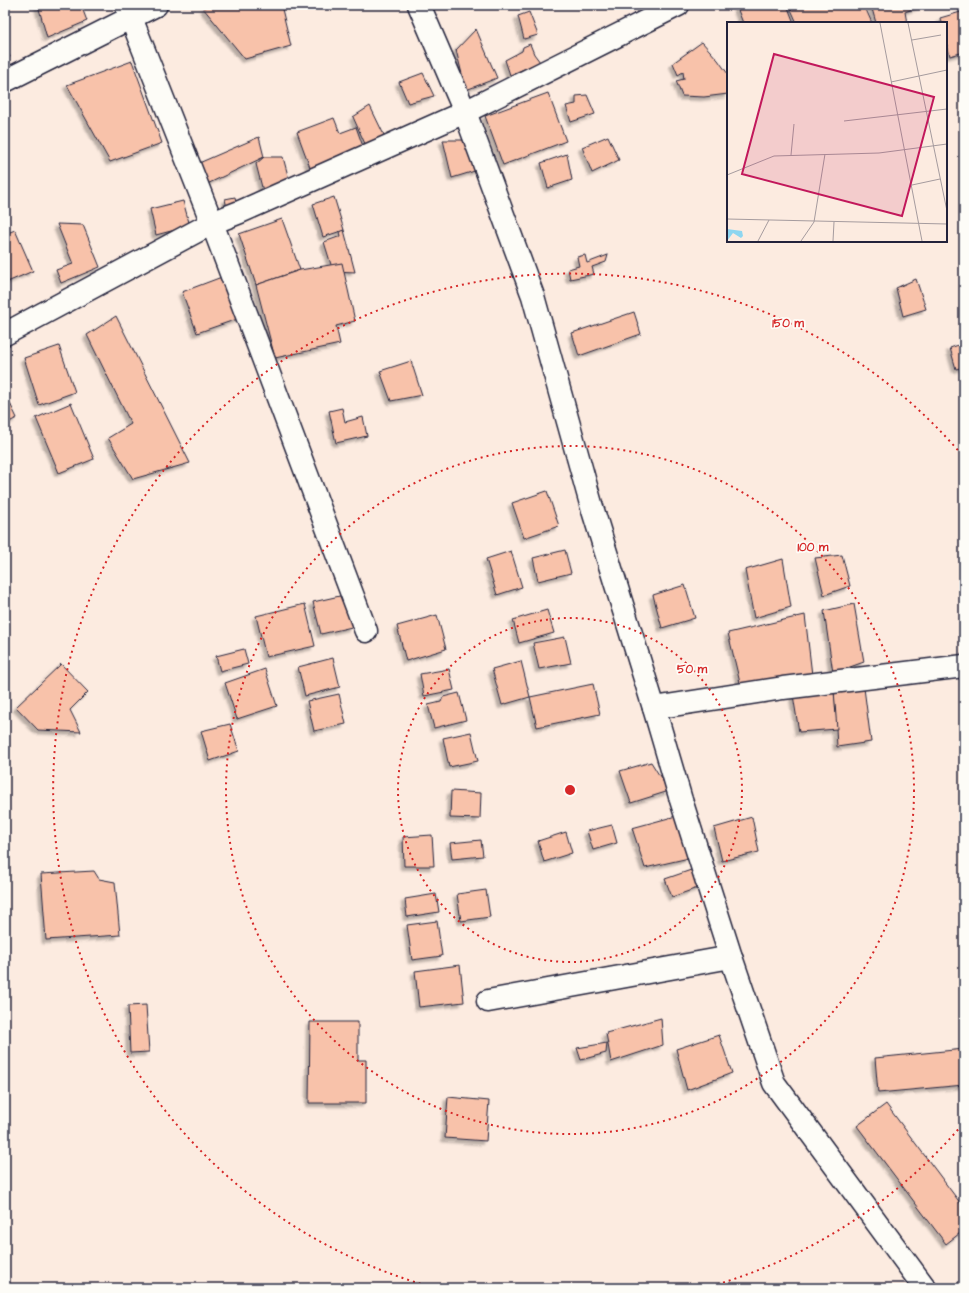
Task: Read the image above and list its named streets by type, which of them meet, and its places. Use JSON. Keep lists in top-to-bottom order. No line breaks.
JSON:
{"rings":["150 m","100 m","50 m"]}
